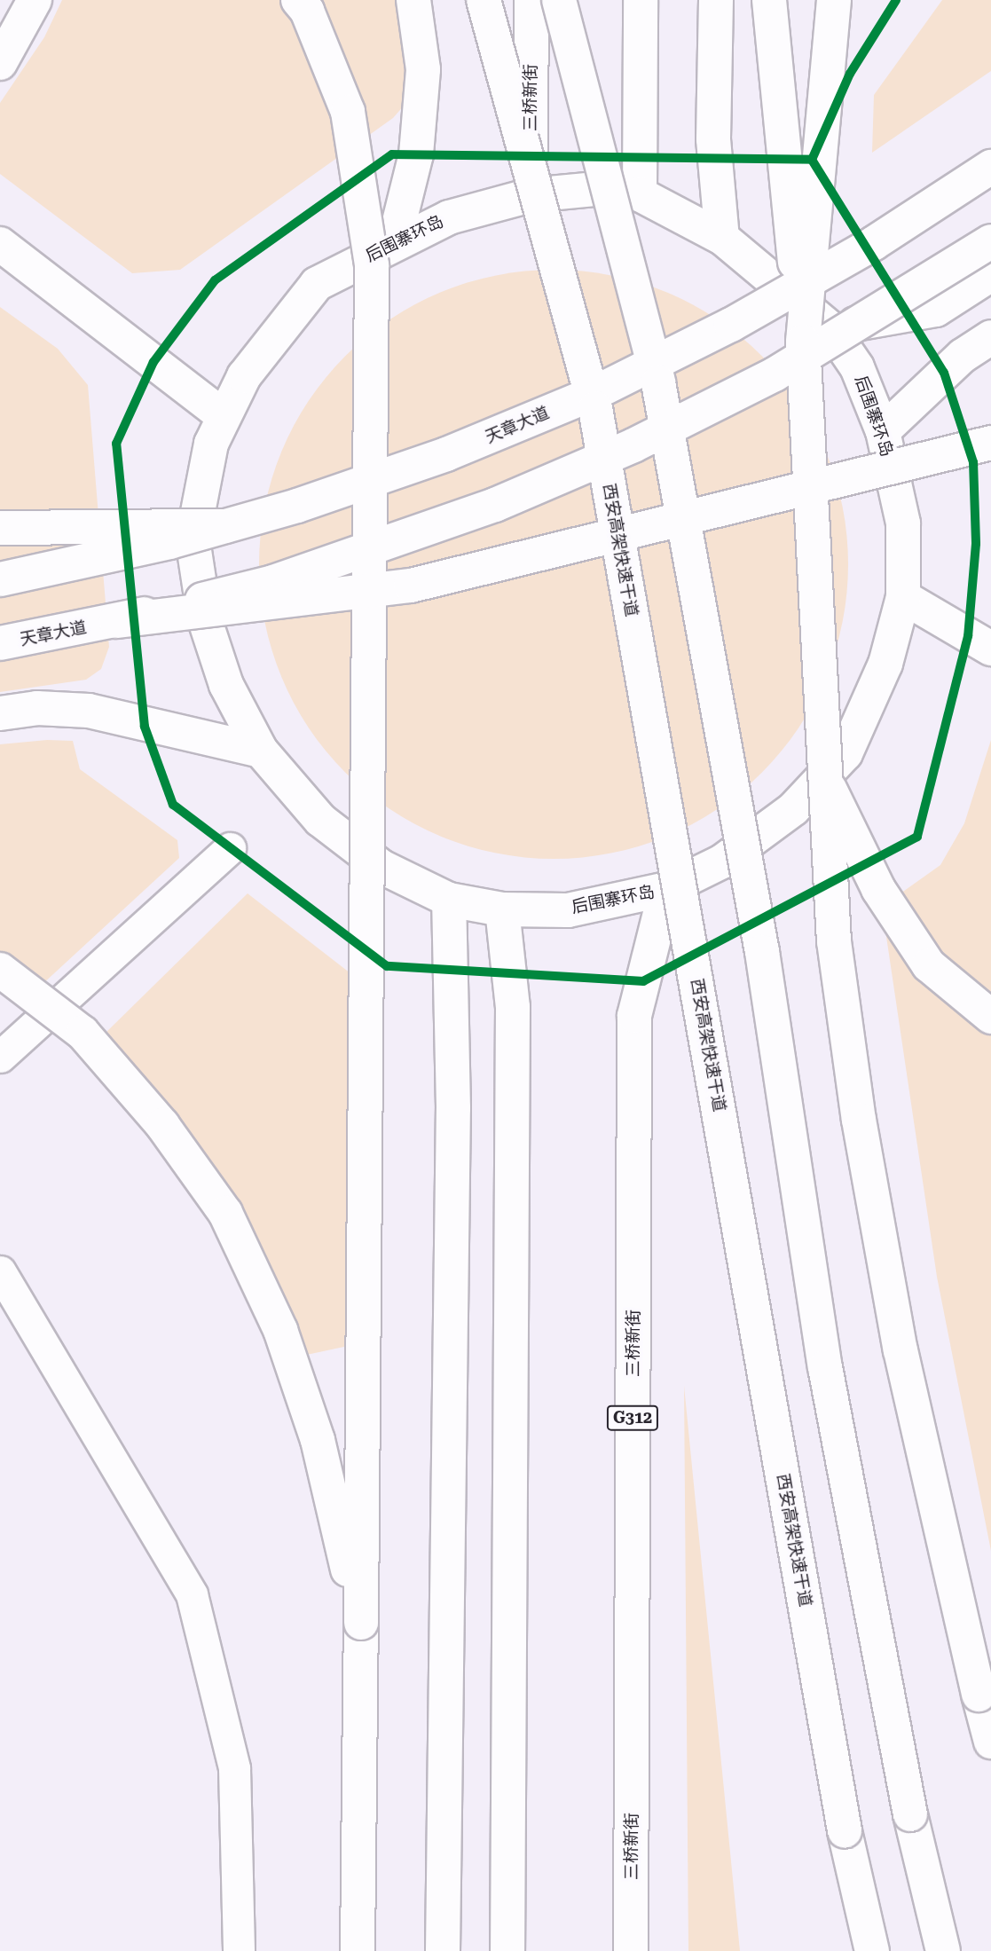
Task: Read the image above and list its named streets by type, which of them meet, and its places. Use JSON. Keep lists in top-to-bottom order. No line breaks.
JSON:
{"streets":{"main road":["三桥新街","后围寨环岛","天章大道","西安高架快速干道","G312"]},"crossings":[["三桥新街","后围寨环岛"]]}
